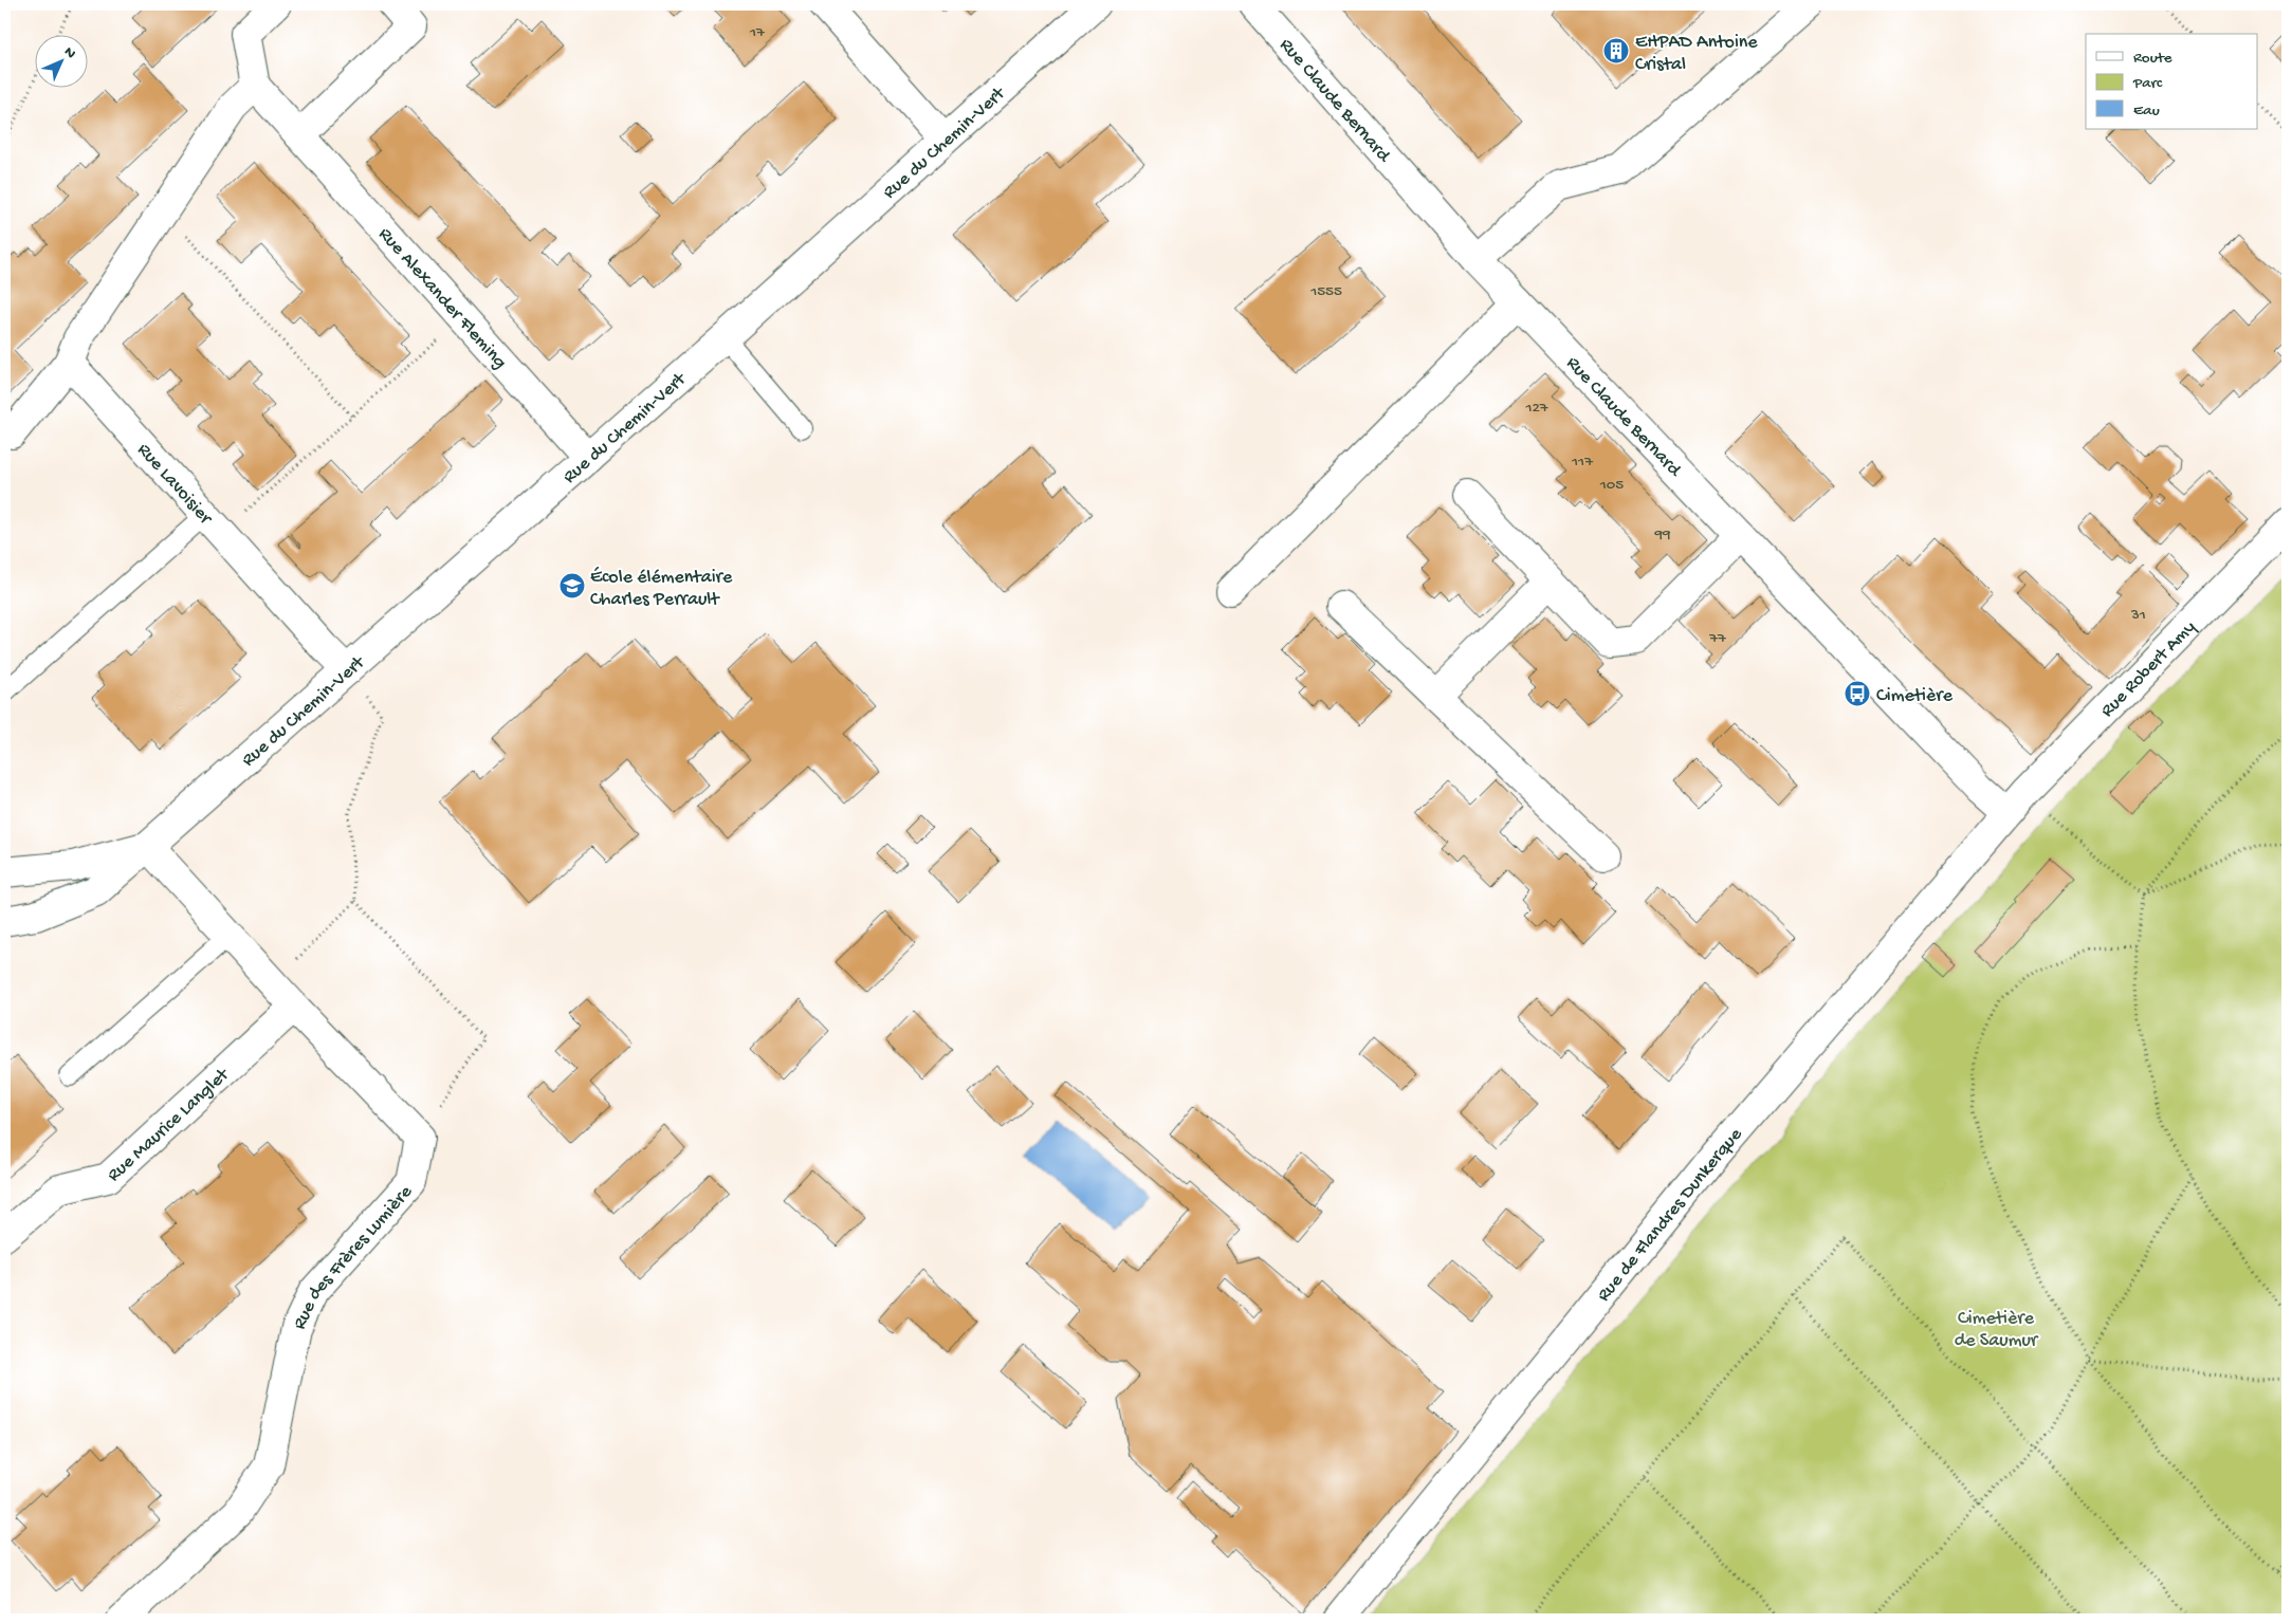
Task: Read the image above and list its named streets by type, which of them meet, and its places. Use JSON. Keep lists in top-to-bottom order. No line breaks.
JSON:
{"streets":{"street":["Rue Claude Bernard","Rue du Chemin-Vert","Rue Alexander Fleming","Rue Lavoisier","Rue Robert Amy","Rue Maurice Langlet","Rue de Flandres Dunkerque","Rue des Frères Lumière"]},"crossings":[["Rue Claude Bernard","Rue Robert Amy"],["Rue Claude Bernard","Rue de Flandres Dunkerque"],["Rue du Chemin-Vert","Rue Alexander Fleming"],["Rue du Chemin-Vert","Rue Lavoisier"],["Rue Robert Amy","Rue de Flandres Dunkerque"]],"parks":["Cimetière de Saumur"],"places":{"building":["EHPAD Antoine Cristal"],"school or university":["École élémentaire Charles Perrault"],"bus stop":["Cimetière"]},"house_numbers":["17","1555","127","117","105","99","31","77"],"legend":["Route","Parc","Eau"],"north":"top right"}
